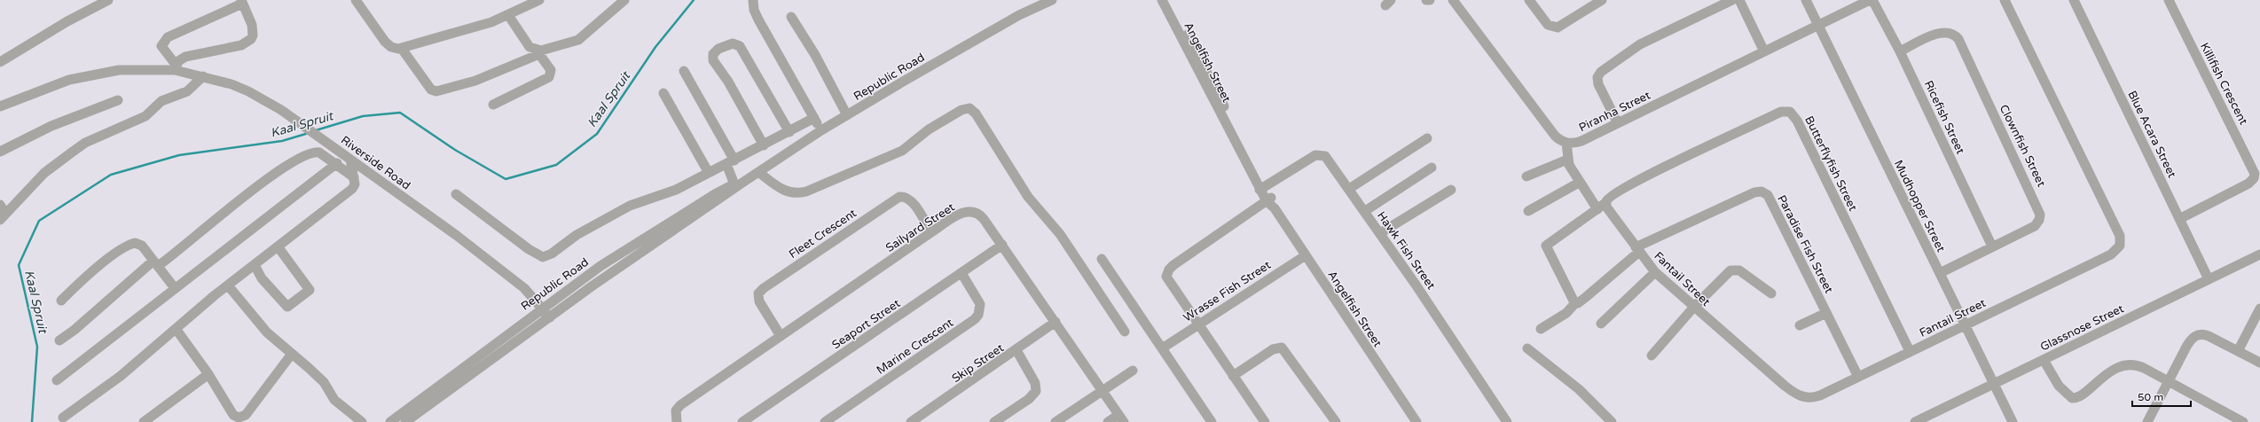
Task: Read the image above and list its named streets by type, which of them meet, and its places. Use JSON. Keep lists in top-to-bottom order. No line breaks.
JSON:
{"streets":{"street":["Angelfish Street","Republic Road","Killifish Crescent","Piranha Street","Ricefish Street","Blue Acara Street","Clownfish Street","Riverside Road","Butterflyfish Street","Mudhopper Street","Sailyard Street","Fleet Crescent","Paradise Fish Street","Hawk Fish Street","Fantail Street","Wrasse Fish Street","Seaport Street","Glassnose Street","Marine Crescent","Skip Street"]},"crossings":[["Angelfish Street","Hawk Fish Street"],["Angelfish Street","Wrasse Fish Street"],["Republic Road","Riverside Road"],["Killifish Crescent","Blue Acara Street"],["Piranha Street","Mudhopper Street"],["Ricefish Street","Clownfish Street"],["Blue Acara Street","Glassnose Street"],["Clownfish Street","Mudhopper Street"],["Butterflyfish Street","Fantail Street"],["Mudhopper Street","Fantail Street"],["Mudhopper Street","Glassnose Street"],["Sailyard Street","Fleet Crescent"],["Sailyard Street","Seaport Street"],["Sailyard Street","Skip Street"],["Paradise Fish Street","Fantail Street"],["Seaport Street","Marine Crescent"]],"water":["Kaal Spruit"],"scale_bar":"50 m"}
